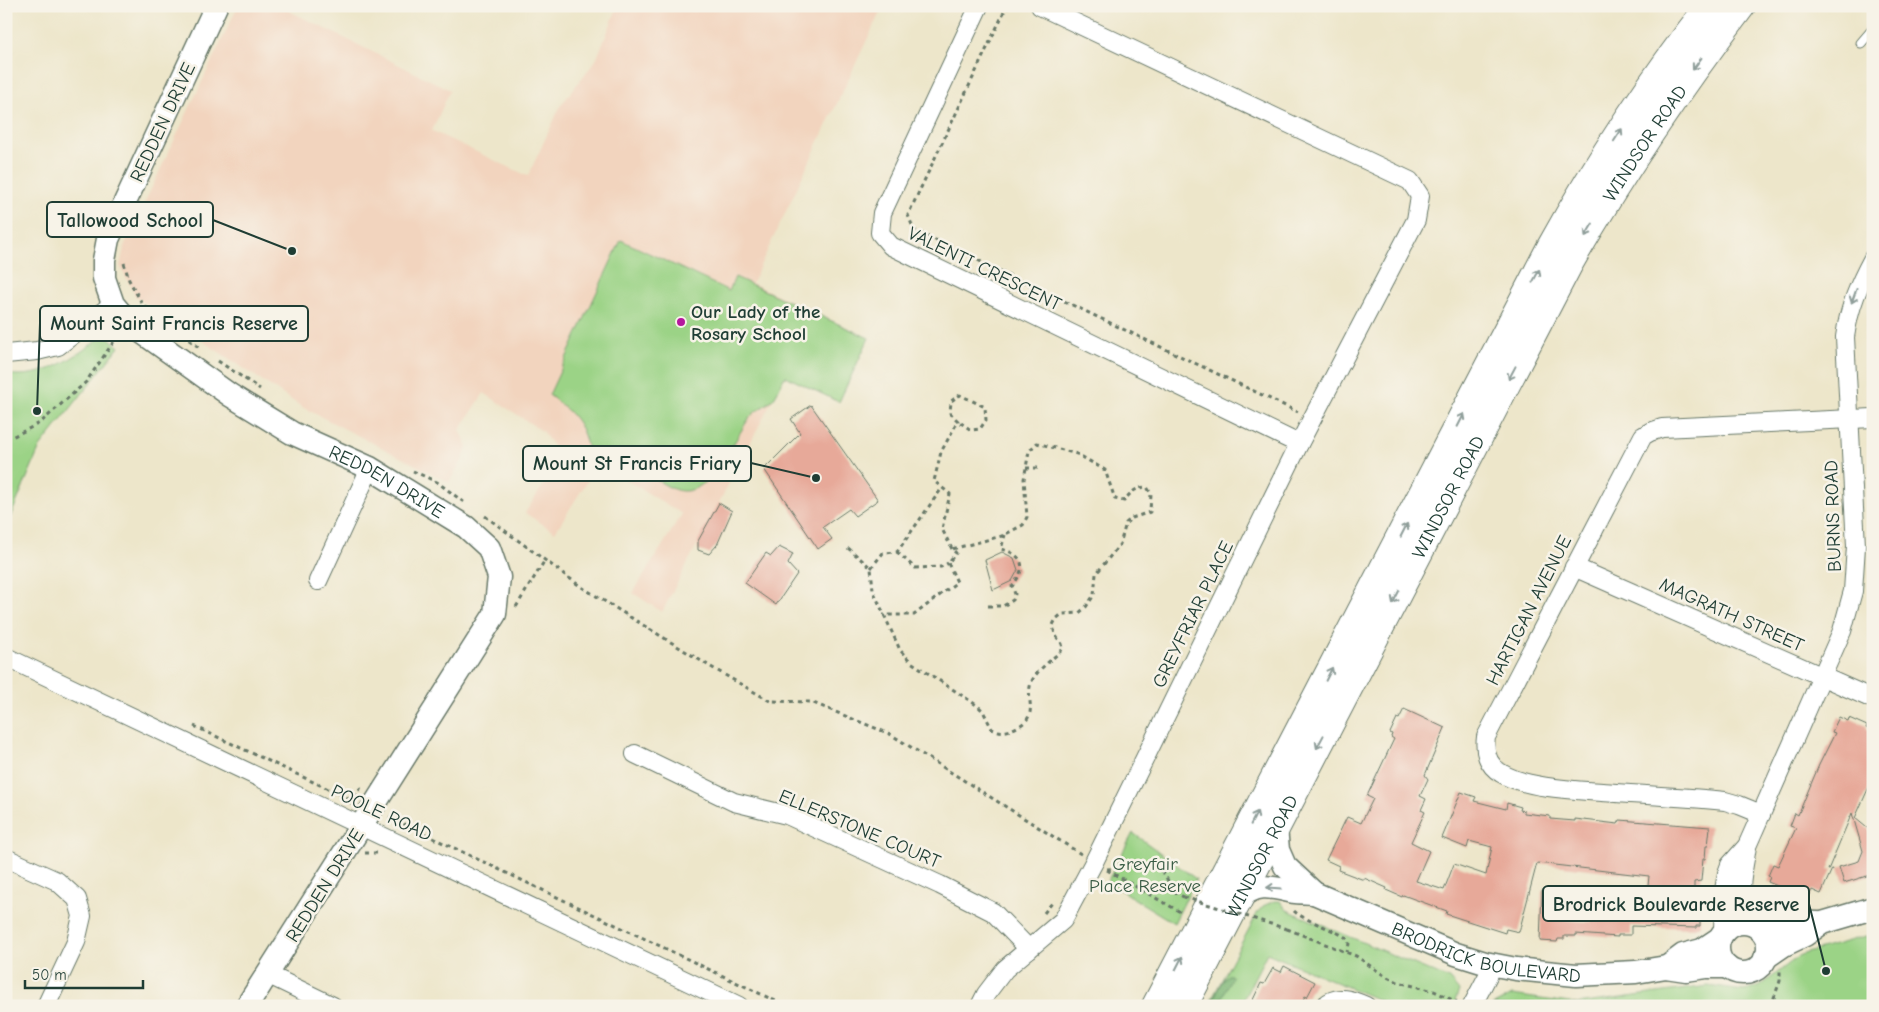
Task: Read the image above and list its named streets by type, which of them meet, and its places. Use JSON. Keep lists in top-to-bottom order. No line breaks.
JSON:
{"streets":{"main road":["WINDSOR ROAD"],"street":["REDDEN DRIVE","VALENTI CRESCENT","BURNS ROAD","HARTIGAN AVENUE","GREYFRIAR PLACE","MAGRATH STREET","POOLE ROAD","ELLERSTONE COURT","BRODRICK BOULEVARD"]},"crossings":[["REDDEN DRIVE","POOLE ROAD"],["WINDSOR ROAD","BRODRICK BOULEVARD"],["VALENTI CRESCENT","GREYFRIAR PLACE"],["BURNS ROAD","HARTIGAN AVENUE"],["BURNS ROAD","MAGRATH STREET"],["BURNS ROAD","BRODRICK BOULEVARD"],["HARTIGAN AVENUE","MAGRATH STREET"],["GREYFRIAR PLACE","ELLERSTONE COURT"]],"parks":["Greyfair Place Reserve"],"places":["Tallowood School","Our Lady of the Rosary School","Mount Saint Francis Reserve","Mount St Francis Friary","Brodrick Boulevarde Reserve"],"scale_bar":"50 m"}
